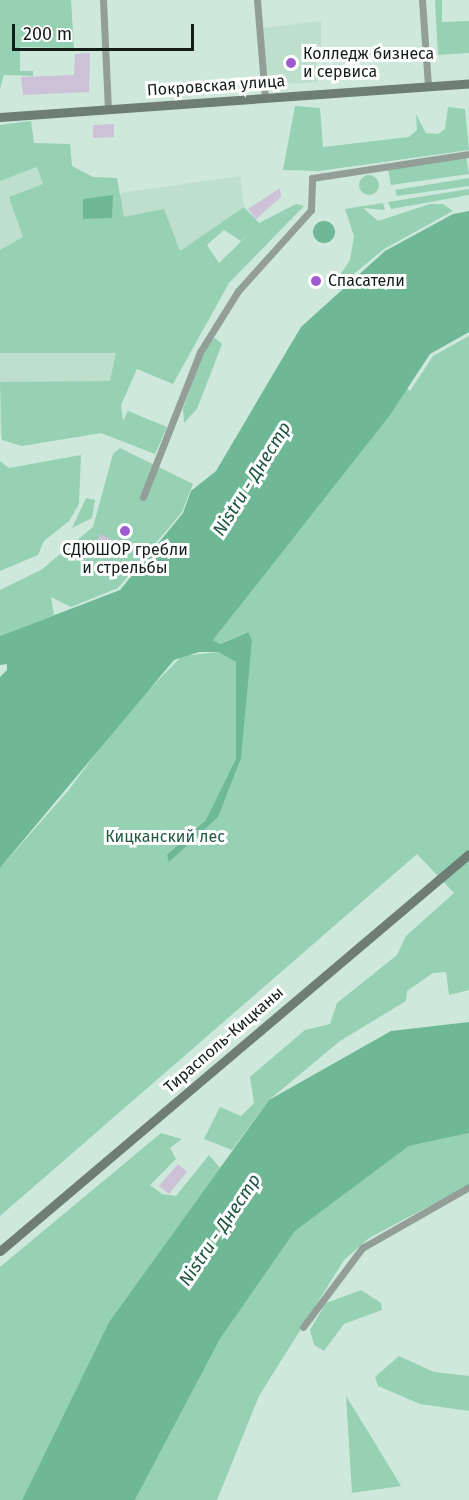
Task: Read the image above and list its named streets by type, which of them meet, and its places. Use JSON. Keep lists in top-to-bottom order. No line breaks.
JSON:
{"streets":{"street":["Покровская улица","Тирасполь-Кицканы"]},"water":["Nistru - Днестр"],"parks":["Кицканский лес"],"places":["Колледж бизнеса и сервиса","Спасатели","СДЮШОР гребли и стрельбы"],"scale_bar":"200 m"}
